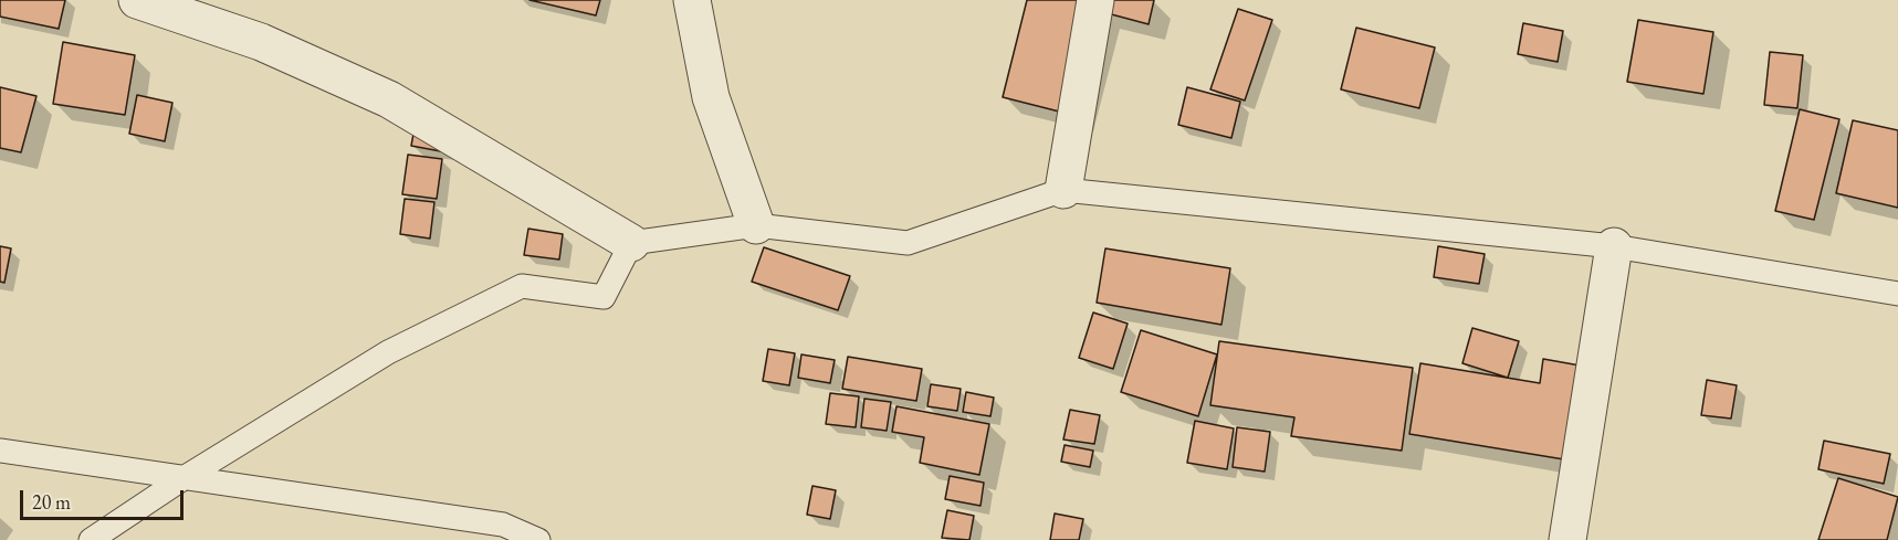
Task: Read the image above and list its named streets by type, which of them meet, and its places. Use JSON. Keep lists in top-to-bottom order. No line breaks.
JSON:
{"scale_bar":"20 m"}
